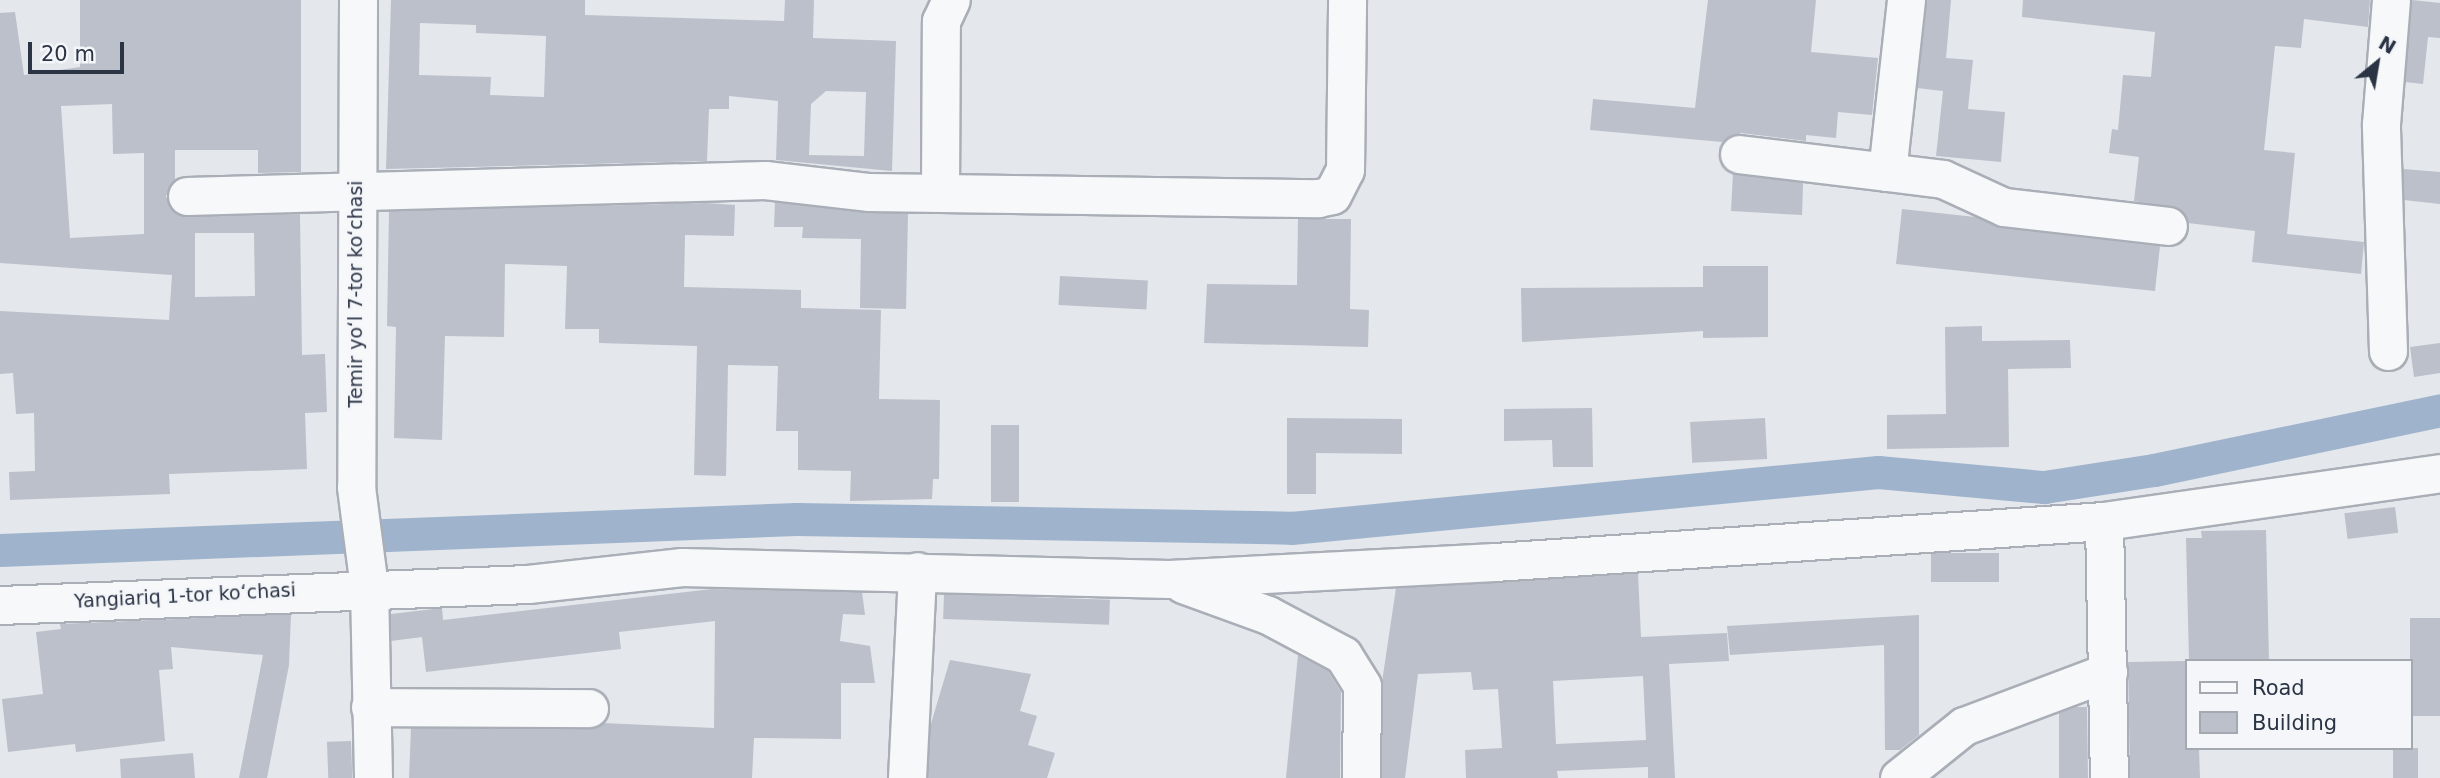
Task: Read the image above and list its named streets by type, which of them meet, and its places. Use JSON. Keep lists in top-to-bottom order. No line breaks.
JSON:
{"streets":{"street":["Temir yoʻl 7-tor koʻchasi","Yangiariq 1-tor koʻchasi"]},"crossings":[["Temir yoʻl 7-tor koʻchasi","Yangiariq 1-tor koʻchasi"]],"legend":["Road","Building"],"scale_bar":"20 m","north":"top right"}
